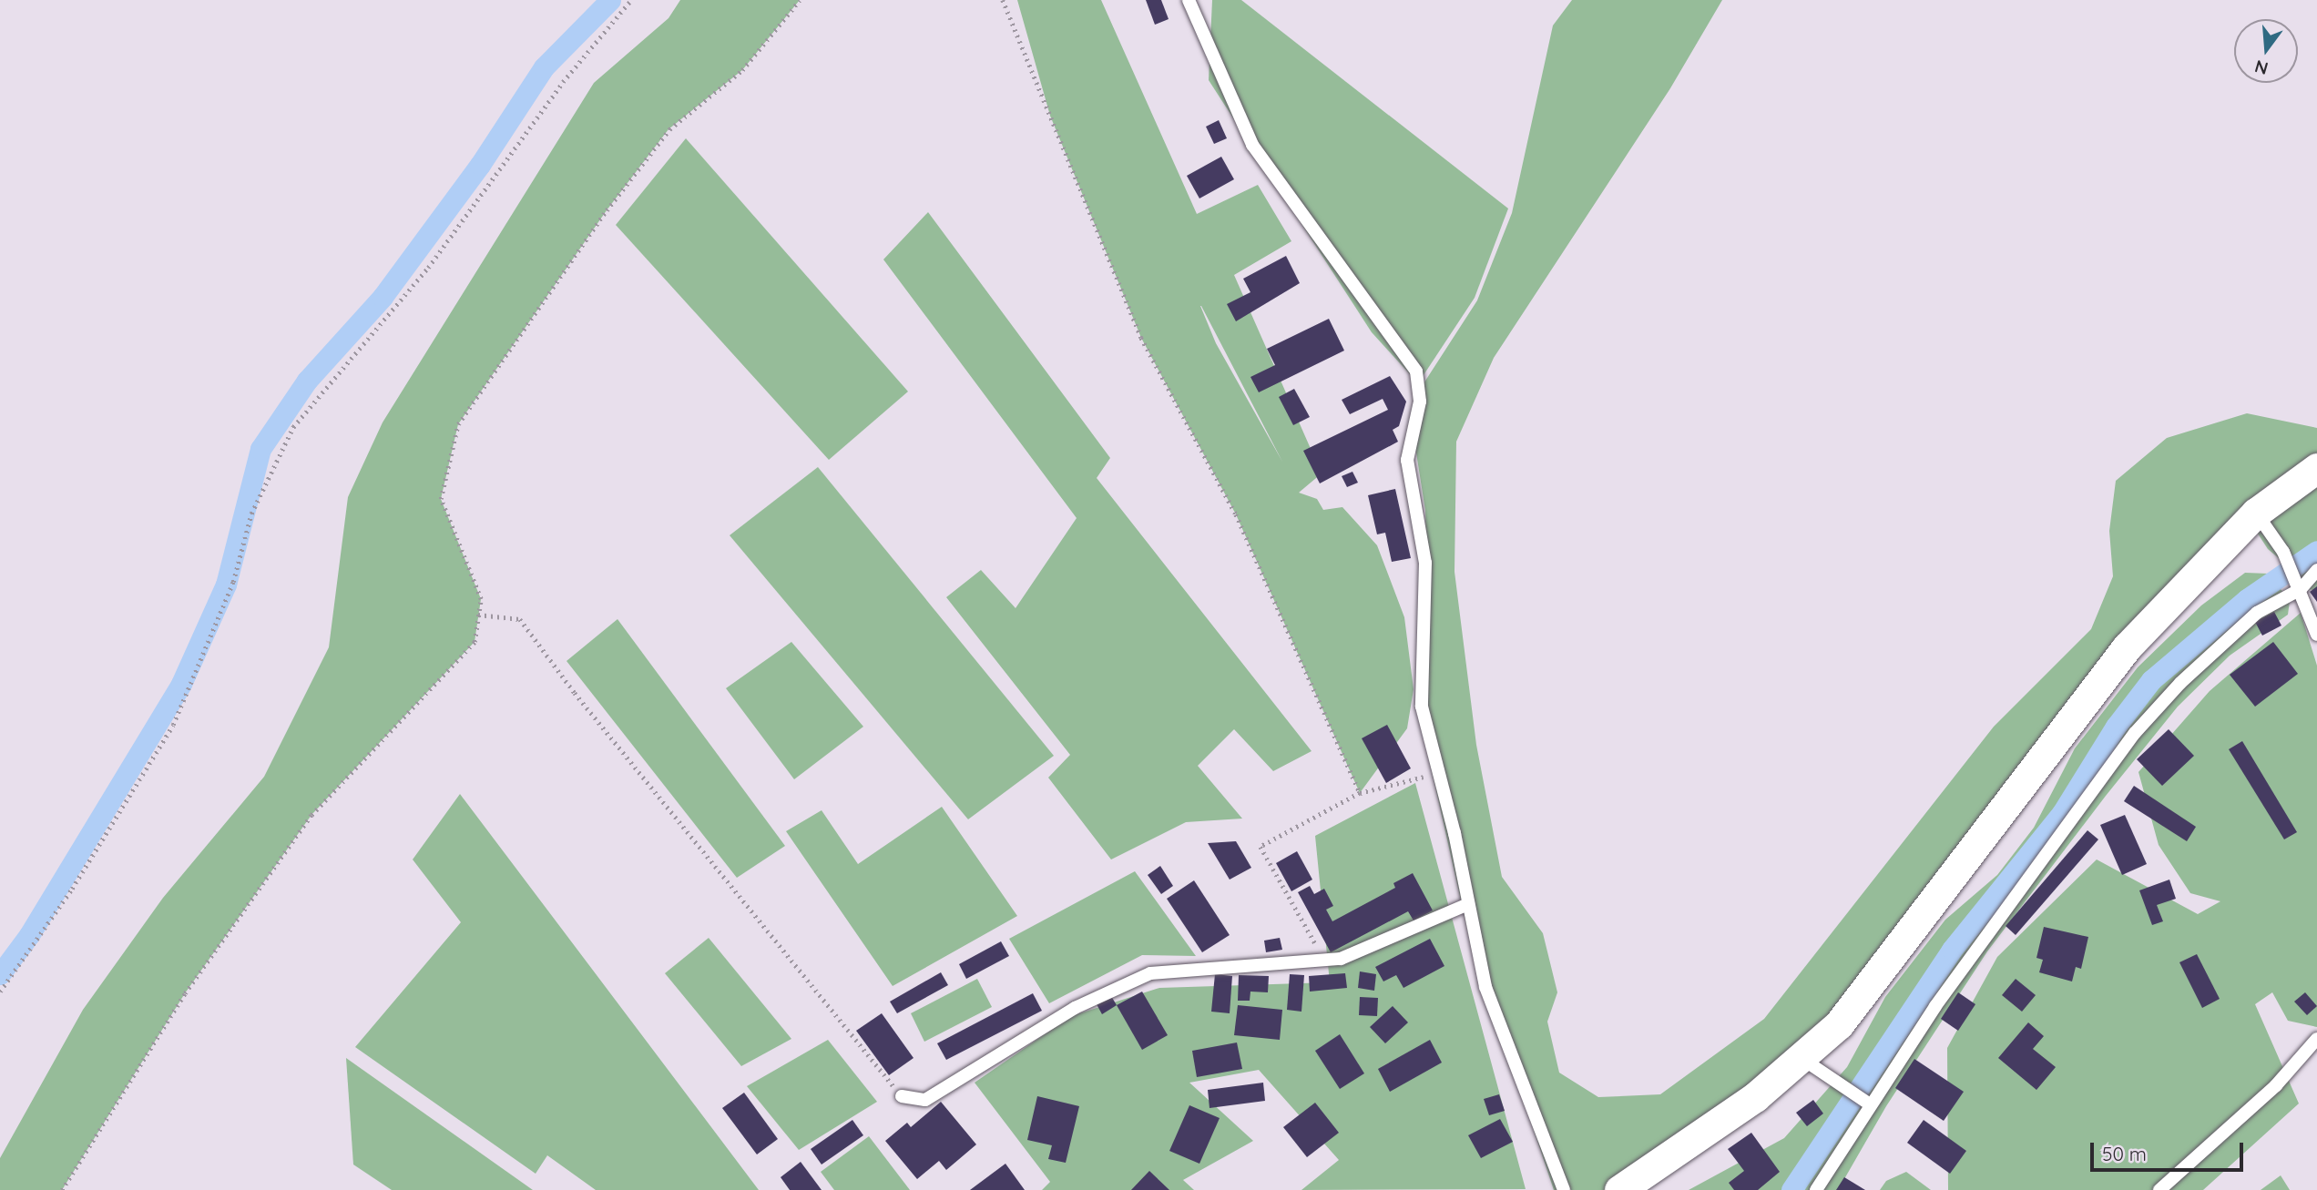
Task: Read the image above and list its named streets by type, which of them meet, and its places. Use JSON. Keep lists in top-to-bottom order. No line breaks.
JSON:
{"scale_bar":"50 m","north":"bottom"}
